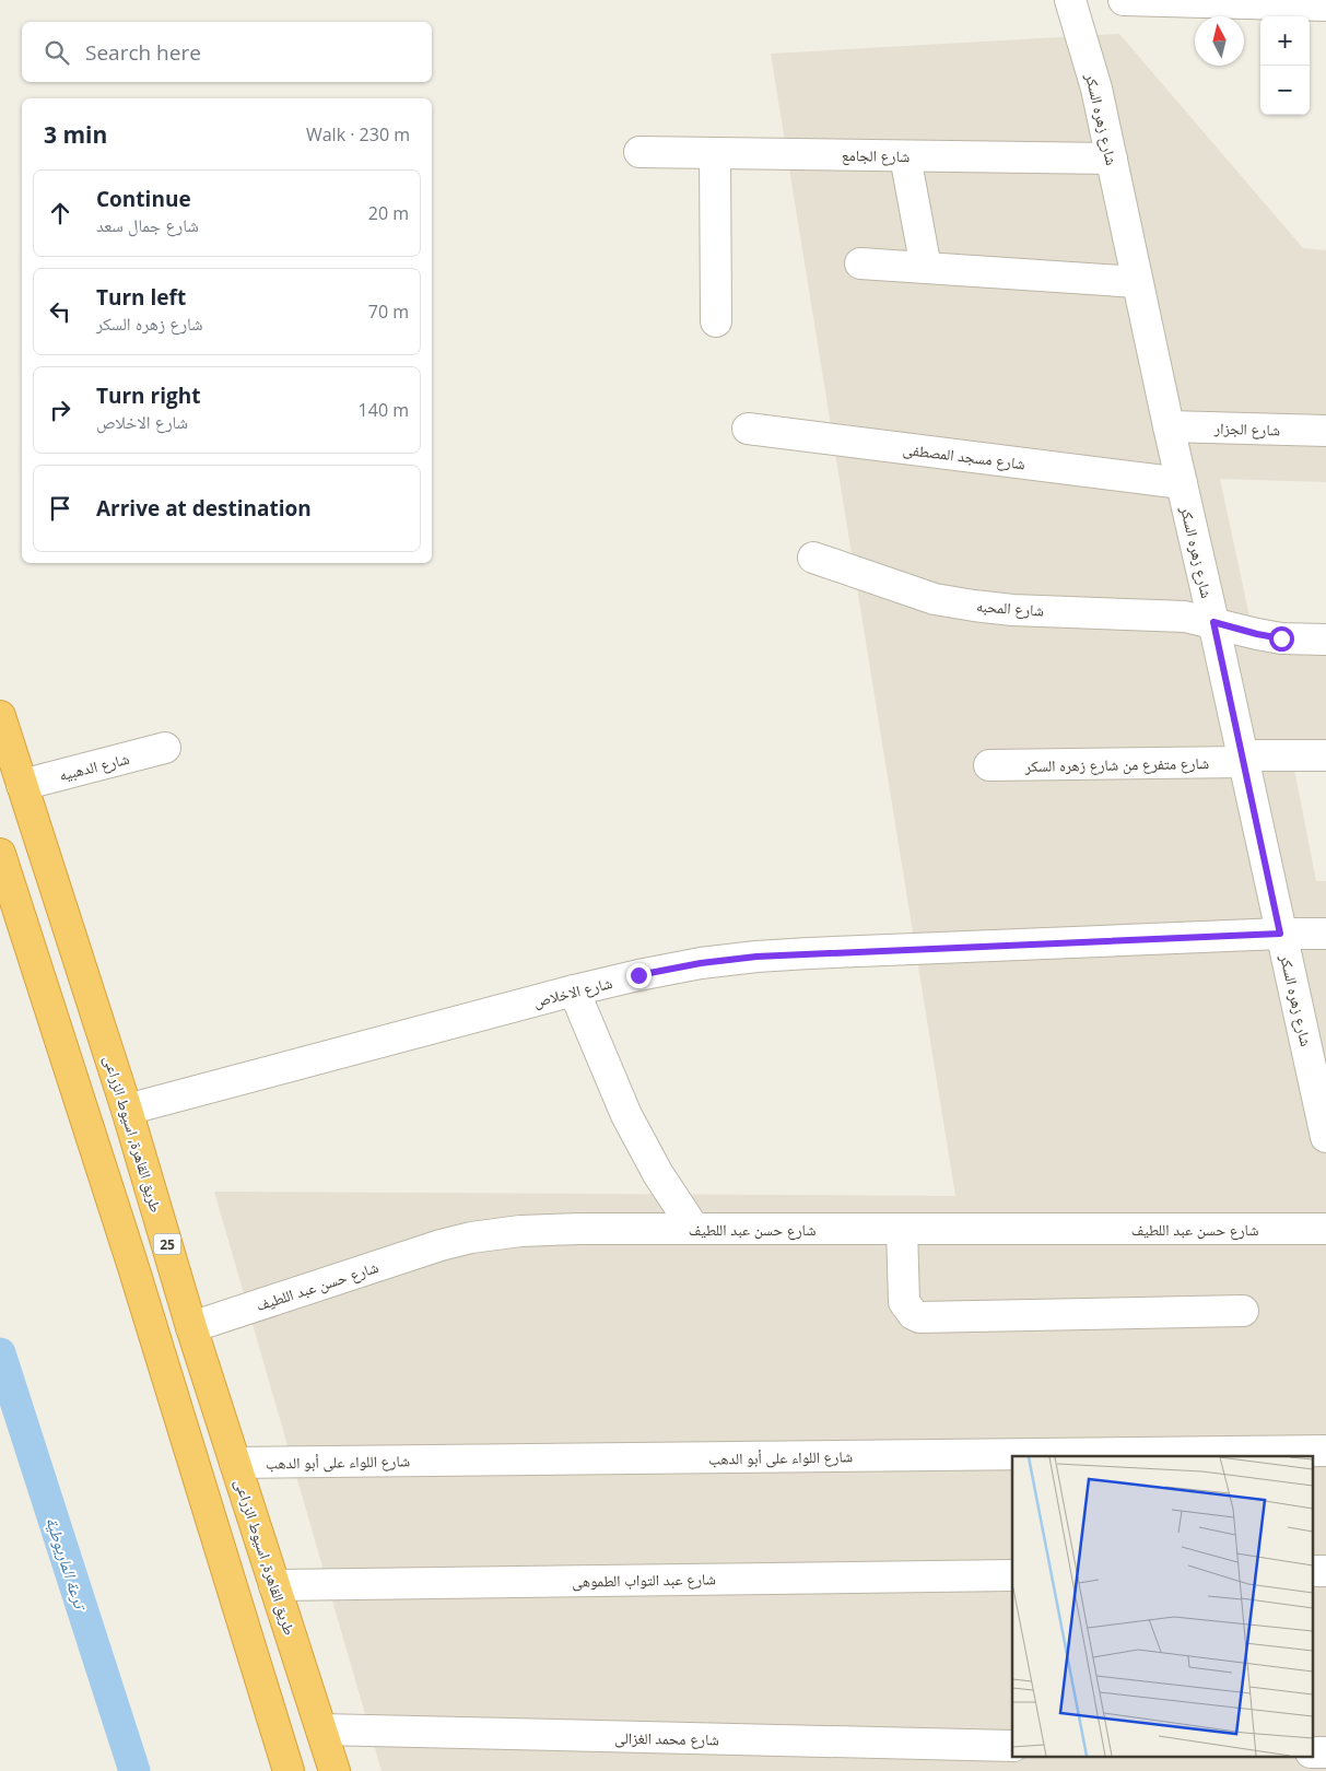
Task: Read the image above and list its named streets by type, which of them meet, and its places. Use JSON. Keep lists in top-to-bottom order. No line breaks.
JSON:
{"streets":{"highway":["طريق القاهرة, اسيوط الزراعى","25"],"street":["شارع زهره السكر","شارع الجامع","شارع الجزار","شارع مسجد المصطفى","شارع المحبه","شارع متفرع من شارع زهره السكر","شارع الدهبيه","شارع الاخلاص","شارع حسن عبد اللطيف","شارع اللواء على أبو الدهب","شارع عبد التواب الطموهى","شارع محمد الغزالى"]},"crossings":[["شارع زهره السكر","شارع الجامع"],["شارع زهره السكر","شارع الجزار"],["شارع زهره السكر","شارع مسجد المصطفى"],["شارع زهره السكر","شارع المحبه"],["شارع زهره السكر","شارع متفرع من شارع زهره السكر"],["شارع زهره السكر","شارع الاخلاص"],["شارع الدهبيه","طريق القاهرة, اسيوط الزراعى"],["شارع الاخلاص","طريق القاهرة, اسيوط الزراعى"],["طريق القاهرة, اسيوط الزراعى","شارع حسن عبد اللطيف"],["طريق القاهرة, اسيوط الزراعى","شارع اللواء على أبو الدهب"],["طريق القاهرة, اسيوط الزراعى","شارع عبد التواب الطموهى"],["طريق القاهرة, اسيوط الزراعى","شارع محمد الغزالى"]],"water":["ترعة الماريوطية"],"north":"top","page":{"map_buttons":["+","−"],"search":"Search here","heading":["3 min","Walk · 230 m"],"list":[["Continue","شارع جمال سعد","20 m"],["Turn left","شارع زهره السكر","70 m"],["Turn right","شارع الاخلاص","140 m"],"Arrive at destination"]}}
